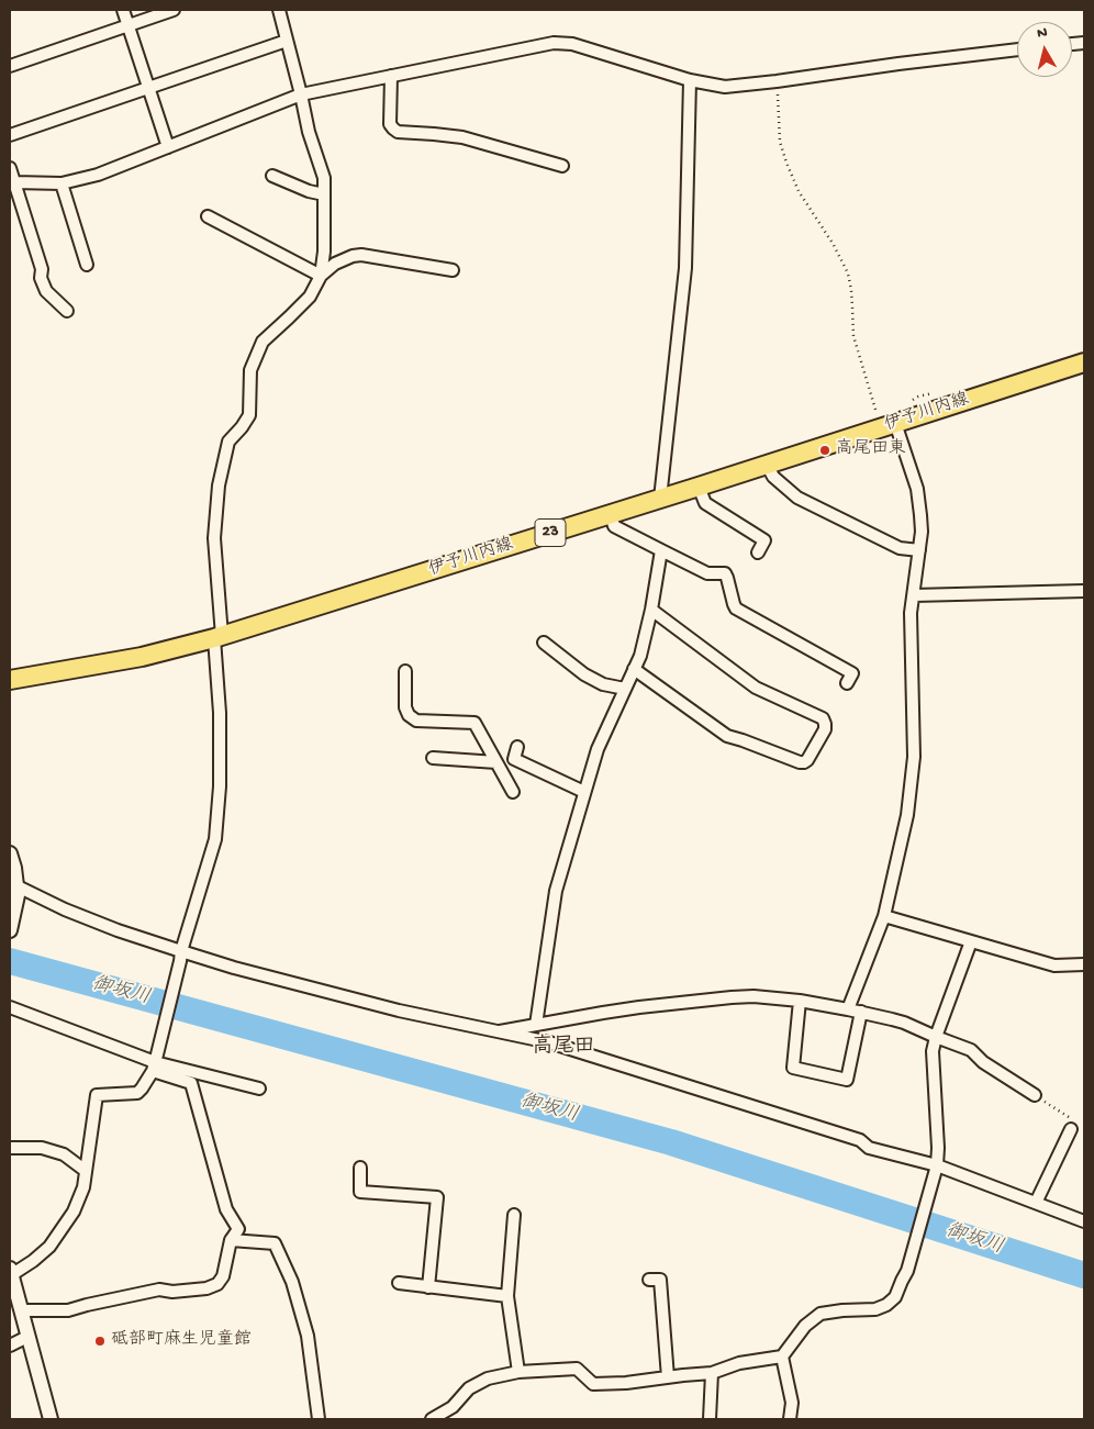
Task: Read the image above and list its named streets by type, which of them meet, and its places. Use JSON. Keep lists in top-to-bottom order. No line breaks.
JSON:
{"streets":{"main road":["伊予川内線","23"]},"districts":["高尾田"],"water":["御坂川"],"places":["高尾田東","砥部町麻生児童館"],"north":"top"}
